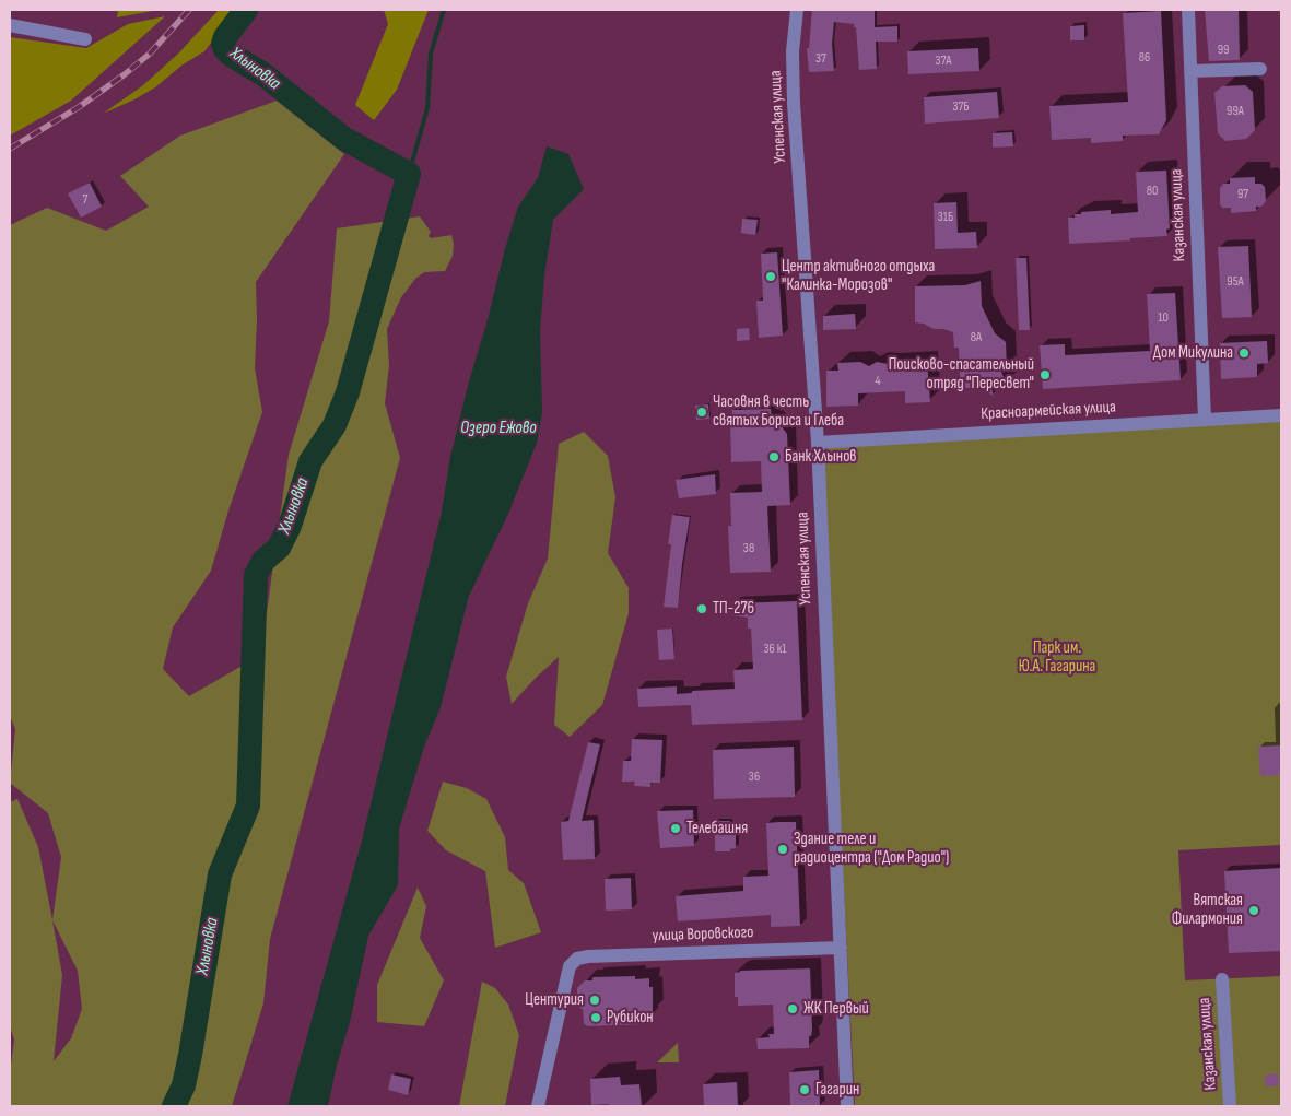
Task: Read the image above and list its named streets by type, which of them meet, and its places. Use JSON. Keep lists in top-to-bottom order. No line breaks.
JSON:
{"streets":{"street":["Успенская улица","Казанская улица","Красноармейская улица","улица Воровского"]},"crossings":[["Успенская улица","Красноармейская улица"],["Успенская улица","улица Воровского"],["Казанская улица","Красноармейская улица"]],"water":["Хлыновка","Озеро Ежово"],"parks":["Парк им. Ю.А. Гагарина"],"places":["Центр активного отдыха \"Калинка-Морозов\"","Дом Микулина","Поисково-спасательный отряд \"Пересвет\"","Часовня в честь святых Бориса и Глеба","Банк Хлынов","ТП-276","Телебашня","Здание теле и радиоцентра (\"Дом Радио\")","Вятская Филармония","Центурия","ЖК Первый","Рубикон","Гагарин"],"house_numbers":["99","86","37","37А","37Б","99А","80","97","7","31Б","95А","10","8А","4","38","36 к1","36"]}
